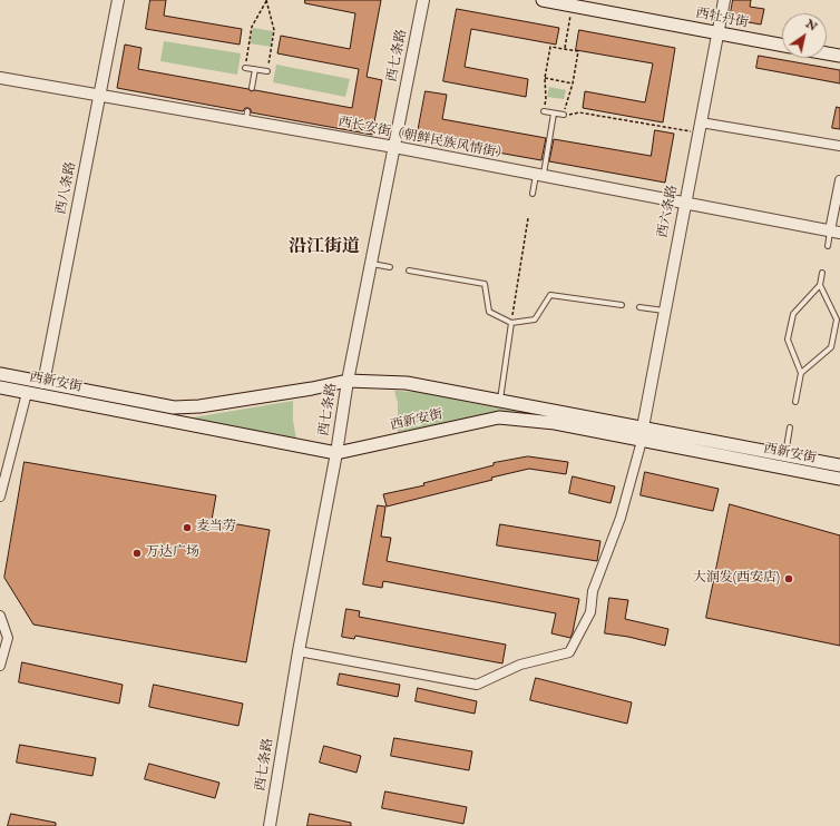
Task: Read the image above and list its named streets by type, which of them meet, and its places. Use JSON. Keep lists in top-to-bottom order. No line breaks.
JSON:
{"streets":{"main road":["西牡丹街","西新安街"],"street":["西七条路","西长安街（朝鲜民族风情街）","西八条路","西六条路"]},"crossings":[["西牡丹街","西六条路"],["西七条路","西长安街（朝鲜民族风情街）"],["西七条路","西新安街"],["西长安街（朝鲜民族风情街）","西八条路"],["西长安街（朝鲜民族风情街）","西六条路"],["西八条路","西新安街"],["西六条路","西新安街"]],"districts":["沿江街道"],"places":["麦当劳","万达广场","大润发(西安店)"],"north":"top right"}
